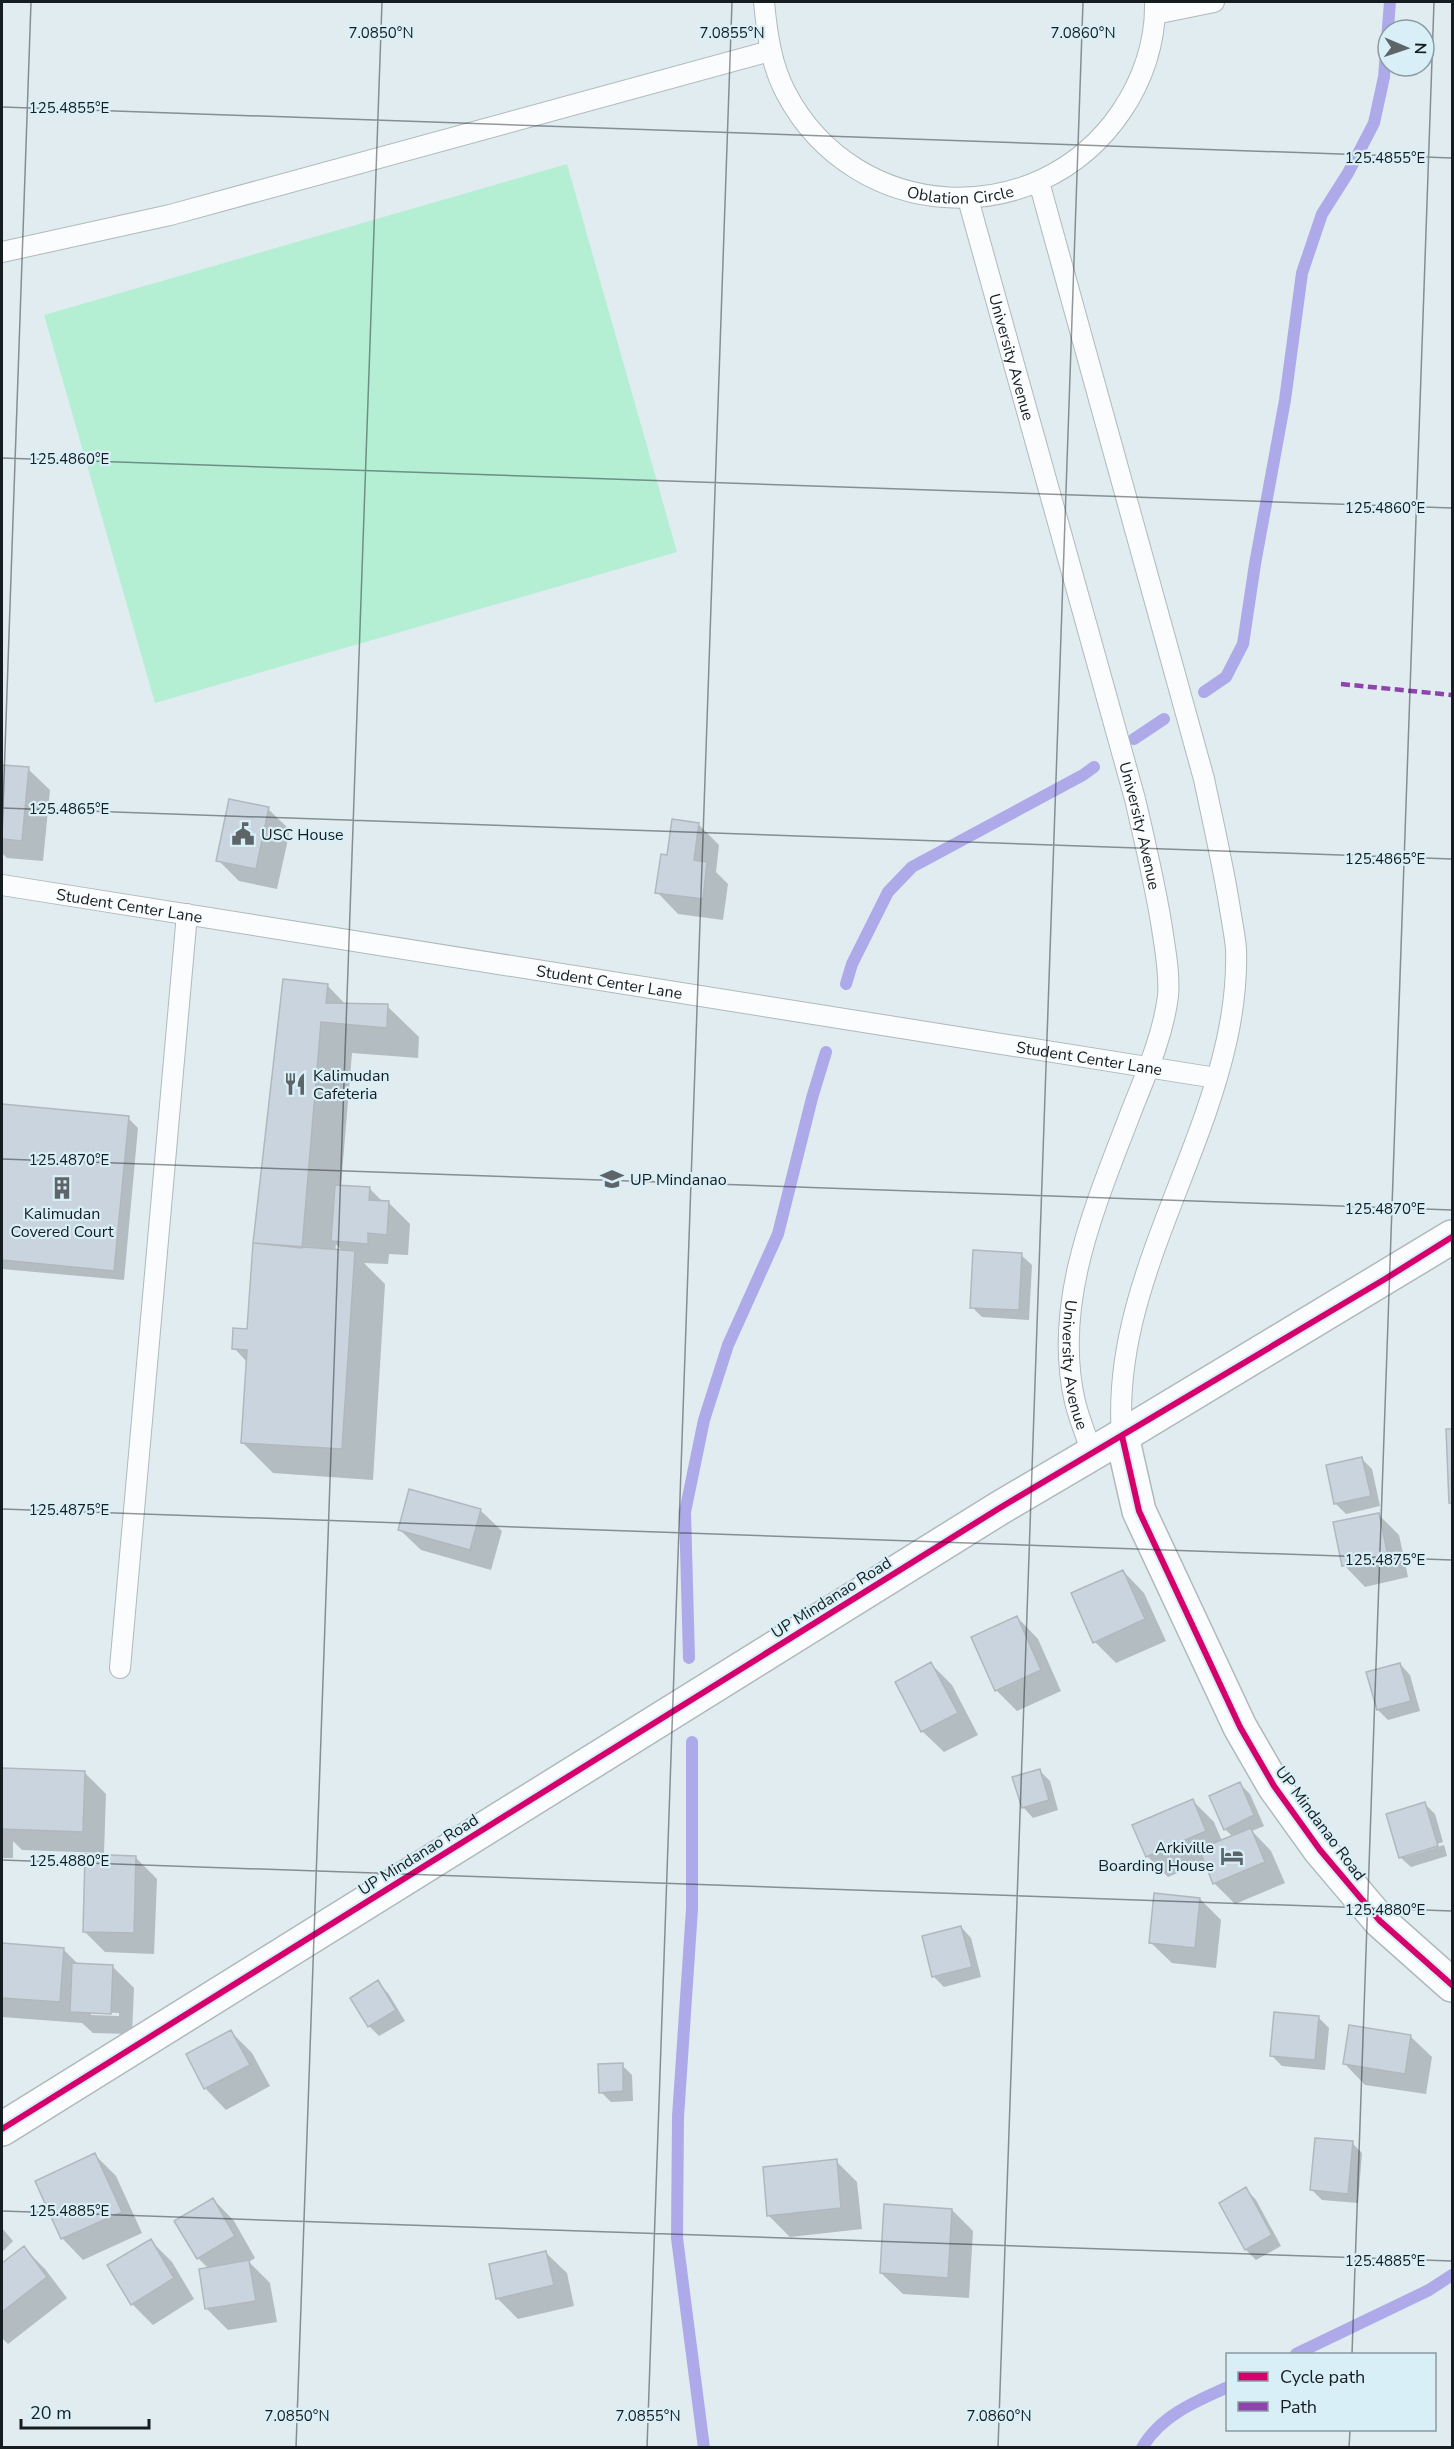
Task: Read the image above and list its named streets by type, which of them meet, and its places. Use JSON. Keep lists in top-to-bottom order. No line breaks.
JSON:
{"streets":{"street":["UP Mindanao Road"],"lane":["Oblation Circle","University Avenue","Student Center Lane"]},"crossings":[["Oblation Circle","University Avenue"],["University Avenue","Student Center Lane"],["University Avenue","UP Mindanao Road"]],"places":{"public building":["USC House"],"restaurant":["Kalimudan Cafeteria"],"school or university":["UP Mindanao"],"building":["Kalimudan Covered Court"],"hotel":["Arkiville Boarding House"]},"legend":["Cycle path","Path"],"scale_bar":"20 m","north":"right","coordinates":["7.0850°N","7.0855°N","7.0860°N","125.4855°E","125.4860°E","125.4865°E","125.4870°E","125.4875°E","125.4880°E","125.4885°E"]}
